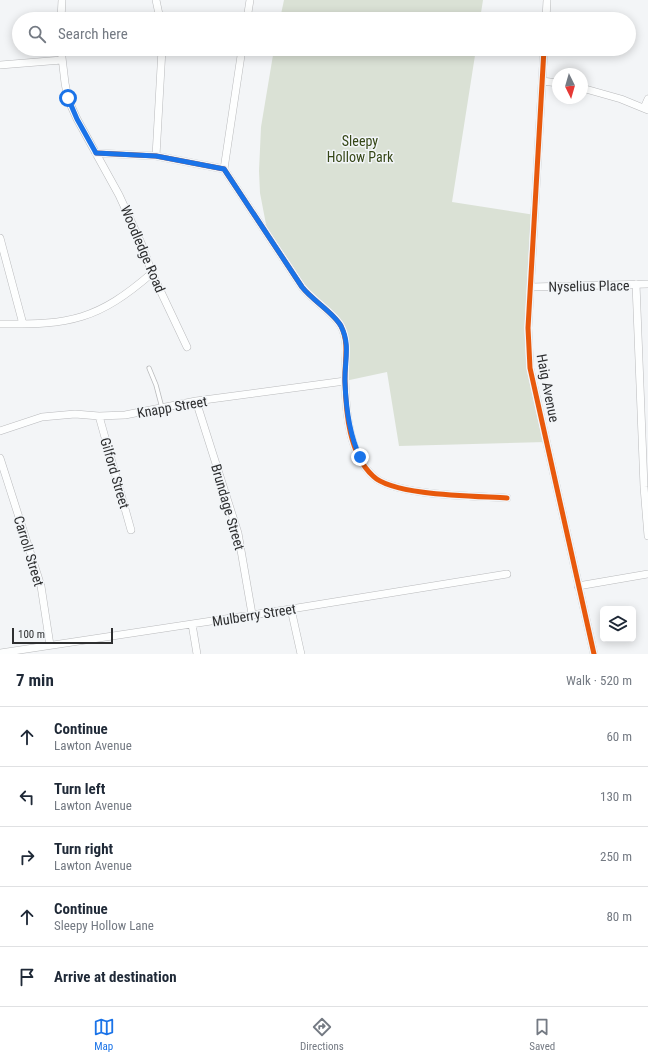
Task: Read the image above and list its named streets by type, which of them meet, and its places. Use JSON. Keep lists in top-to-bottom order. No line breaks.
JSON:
{"streets":{"street":["Woodledge Road","Nyselius Place","Haig Avenue","Knapp Street","Gilford Street","Brundage Street","Carroll Street","Mulberry Street"]},"crossings":[["Nyselius Place","Haig Avenue"],["Knapp Street","Gilford Street"],["Knapp Street","Brundage Street"],["Brundage Street","Mulberry Street"],["Carroll Street","Mulberry Street"]],"parks":["Sleepy Hollow Park"],"scale_bar":"100 m","north":"bottom","page":{"search":"Search here","scale":"100 m","heading":["7 min","Walk · 520 m"],"list":[["Continue","Lawton Avenue","60 m"],["Turn left","Lawton Avenue","130 m"],["Turn right","Lawton Avenue","250 m"],["Continue","Sleepy Hollow Lane","80 m"],"Arrive at destination"],"nav":["Map","Directions","Saved"]}}
